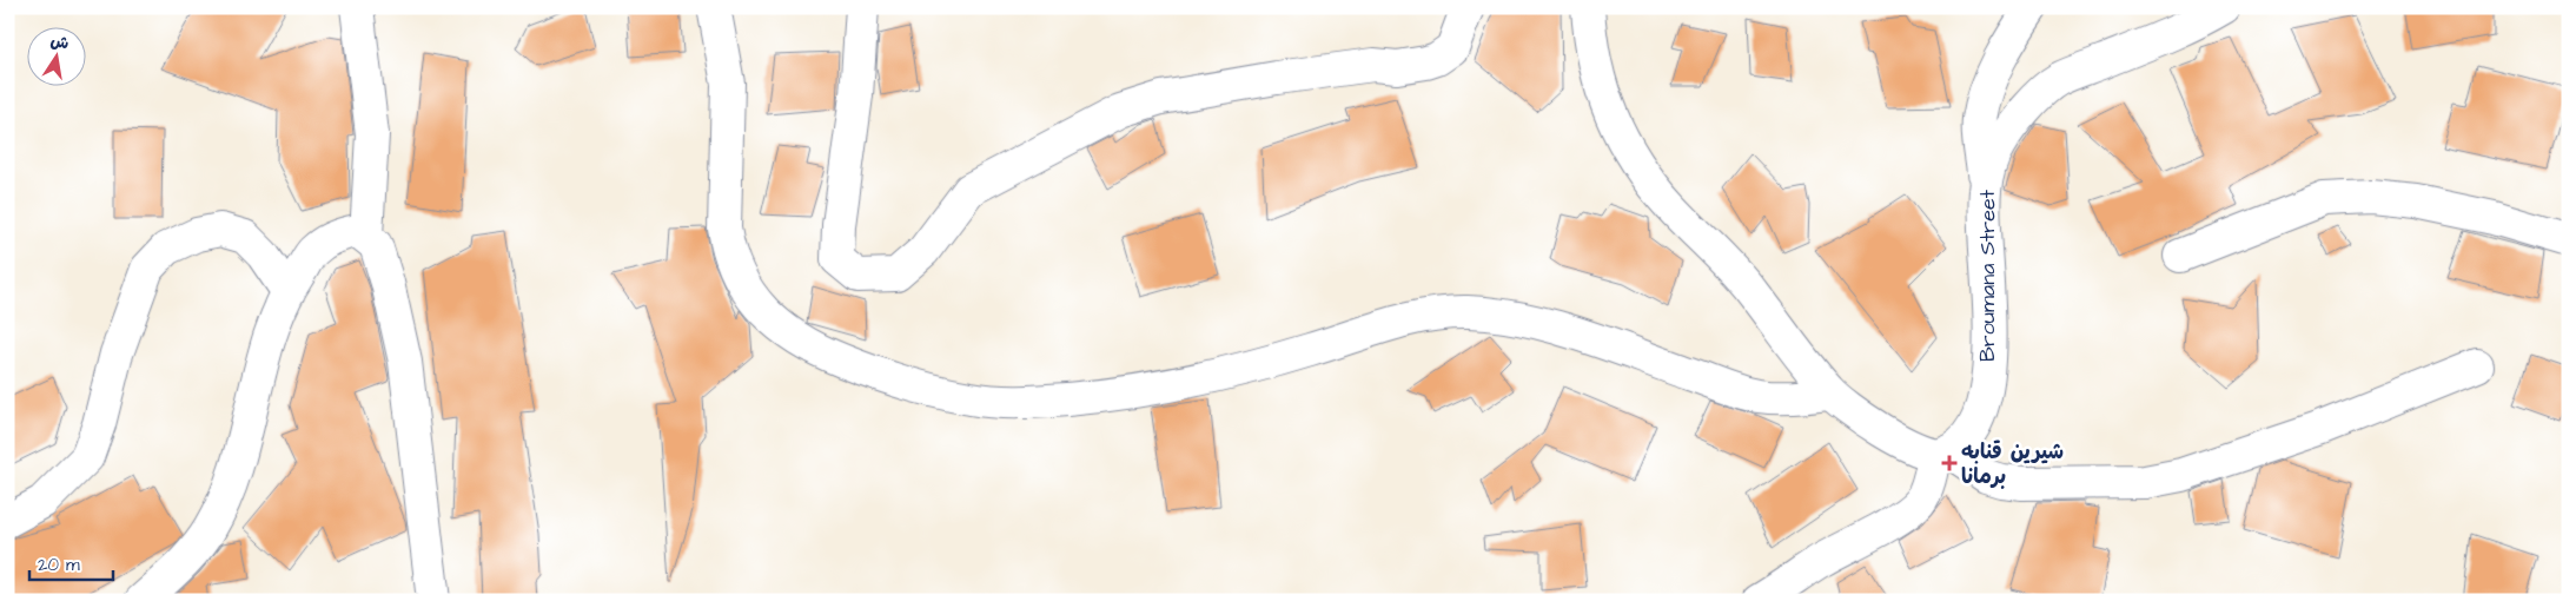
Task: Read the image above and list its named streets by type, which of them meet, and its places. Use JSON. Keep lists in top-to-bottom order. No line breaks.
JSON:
{"streets":{"street":["Broumana Street"]},"places":{"health":["شيرين قنابه برمانا"]},"scale_bar":"20 m","north":"top"}
